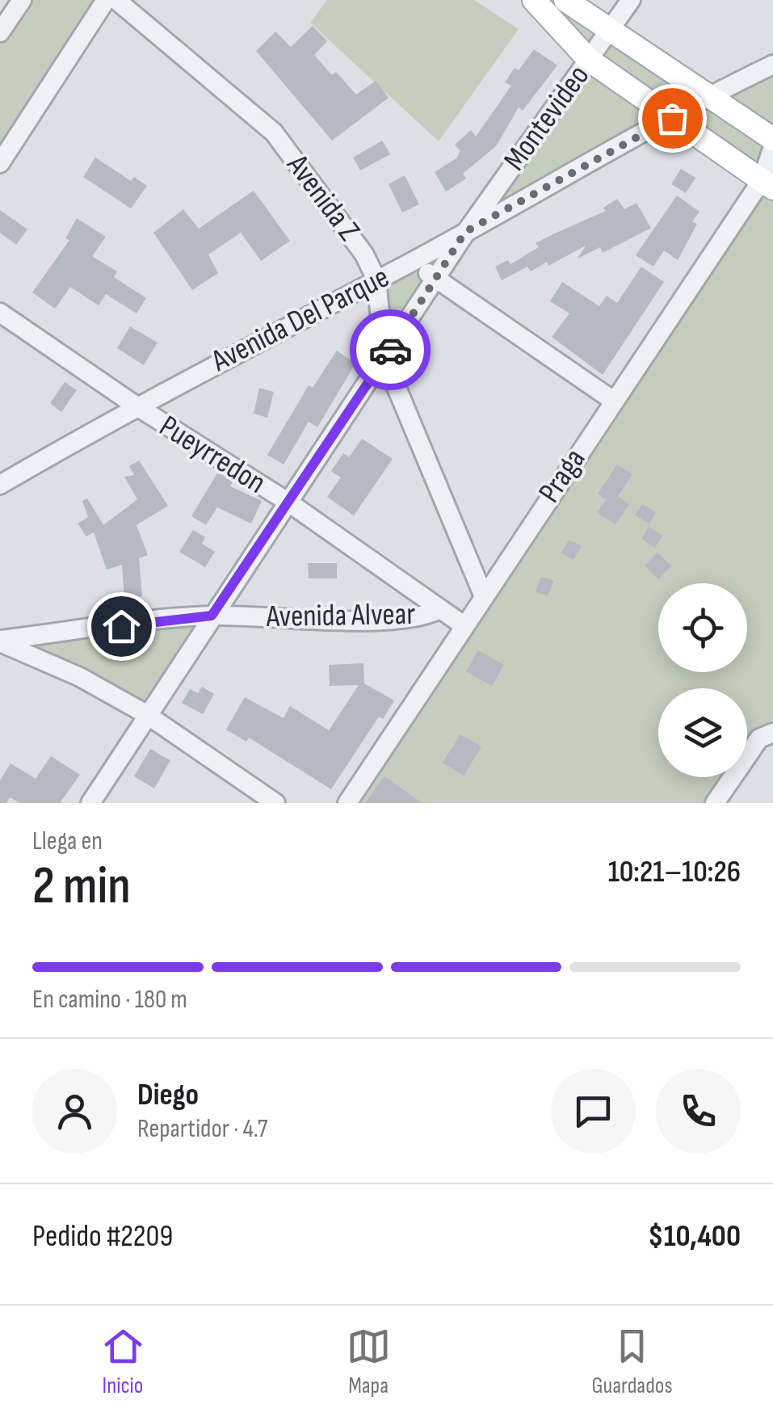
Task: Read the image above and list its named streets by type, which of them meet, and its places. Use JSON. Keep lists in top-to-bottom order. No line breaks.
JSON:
{"streets":{"street":["Montevideo","Avenida Z","Avenida Del Parque","Pueyrredon","Praga","Avenida Alvear"]},"crossings":[["Montevideo","Avenida Z"],["Montevideo","Avenida Del Parque"],["Montevideo","Pueyrredon"],["Montevideo","Avenida Alvear"],["Avenida Z","Avenida Del Parque"],["Avenida Z","Praga"],["Avenida Del Parque","Pueyrredon"],["Pueyrredon","Praga"],["Pueyrredon","Avenida Alvear"]],"page":{"heading":["2 min","Llega en","10:21–10:26"],"panel":["Diego","Repartidor · 4.7","Pedido #2209","$10,400"],"bar":"En camino · 180 m","tabs":["Inicio","Mapa","Guardados"]}}
